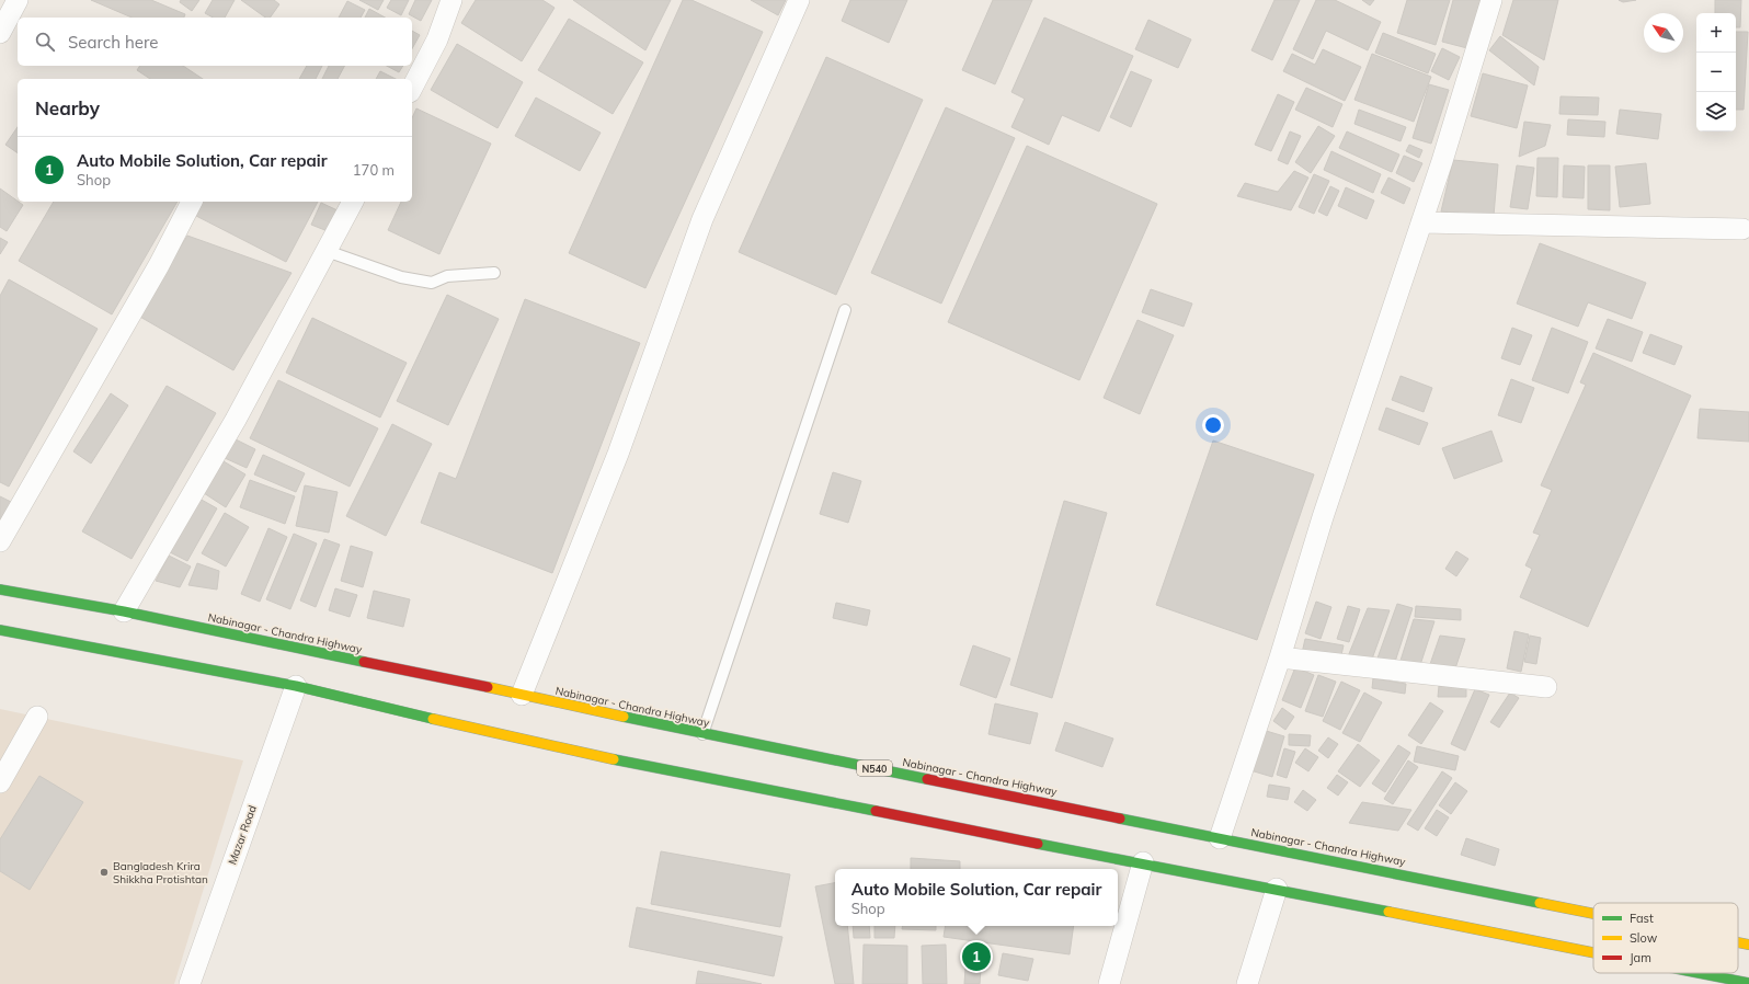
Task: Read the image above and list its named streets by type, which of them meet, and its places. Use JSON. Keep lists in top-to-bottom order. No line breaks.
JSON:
{"streets":{"highway":["Nabinagar - Chandra Highway","N540"],"street":["Mazar Road"]},"places":["Bangladesh Krira Shikkha Protishtan"],"legend":["Fast","Slow","Jam"],"north":"top left","page":{"map_buttons":["+","−"],"search":"Search here","heading":"Nearby","list":[{"mark":"1","name":"Auto Mobile Solution, Car repair","note":"Shop","value":"170 m"}],"popup":["Auto Mobile Solution, Car repair","Shop"],"pins":"1"}}
